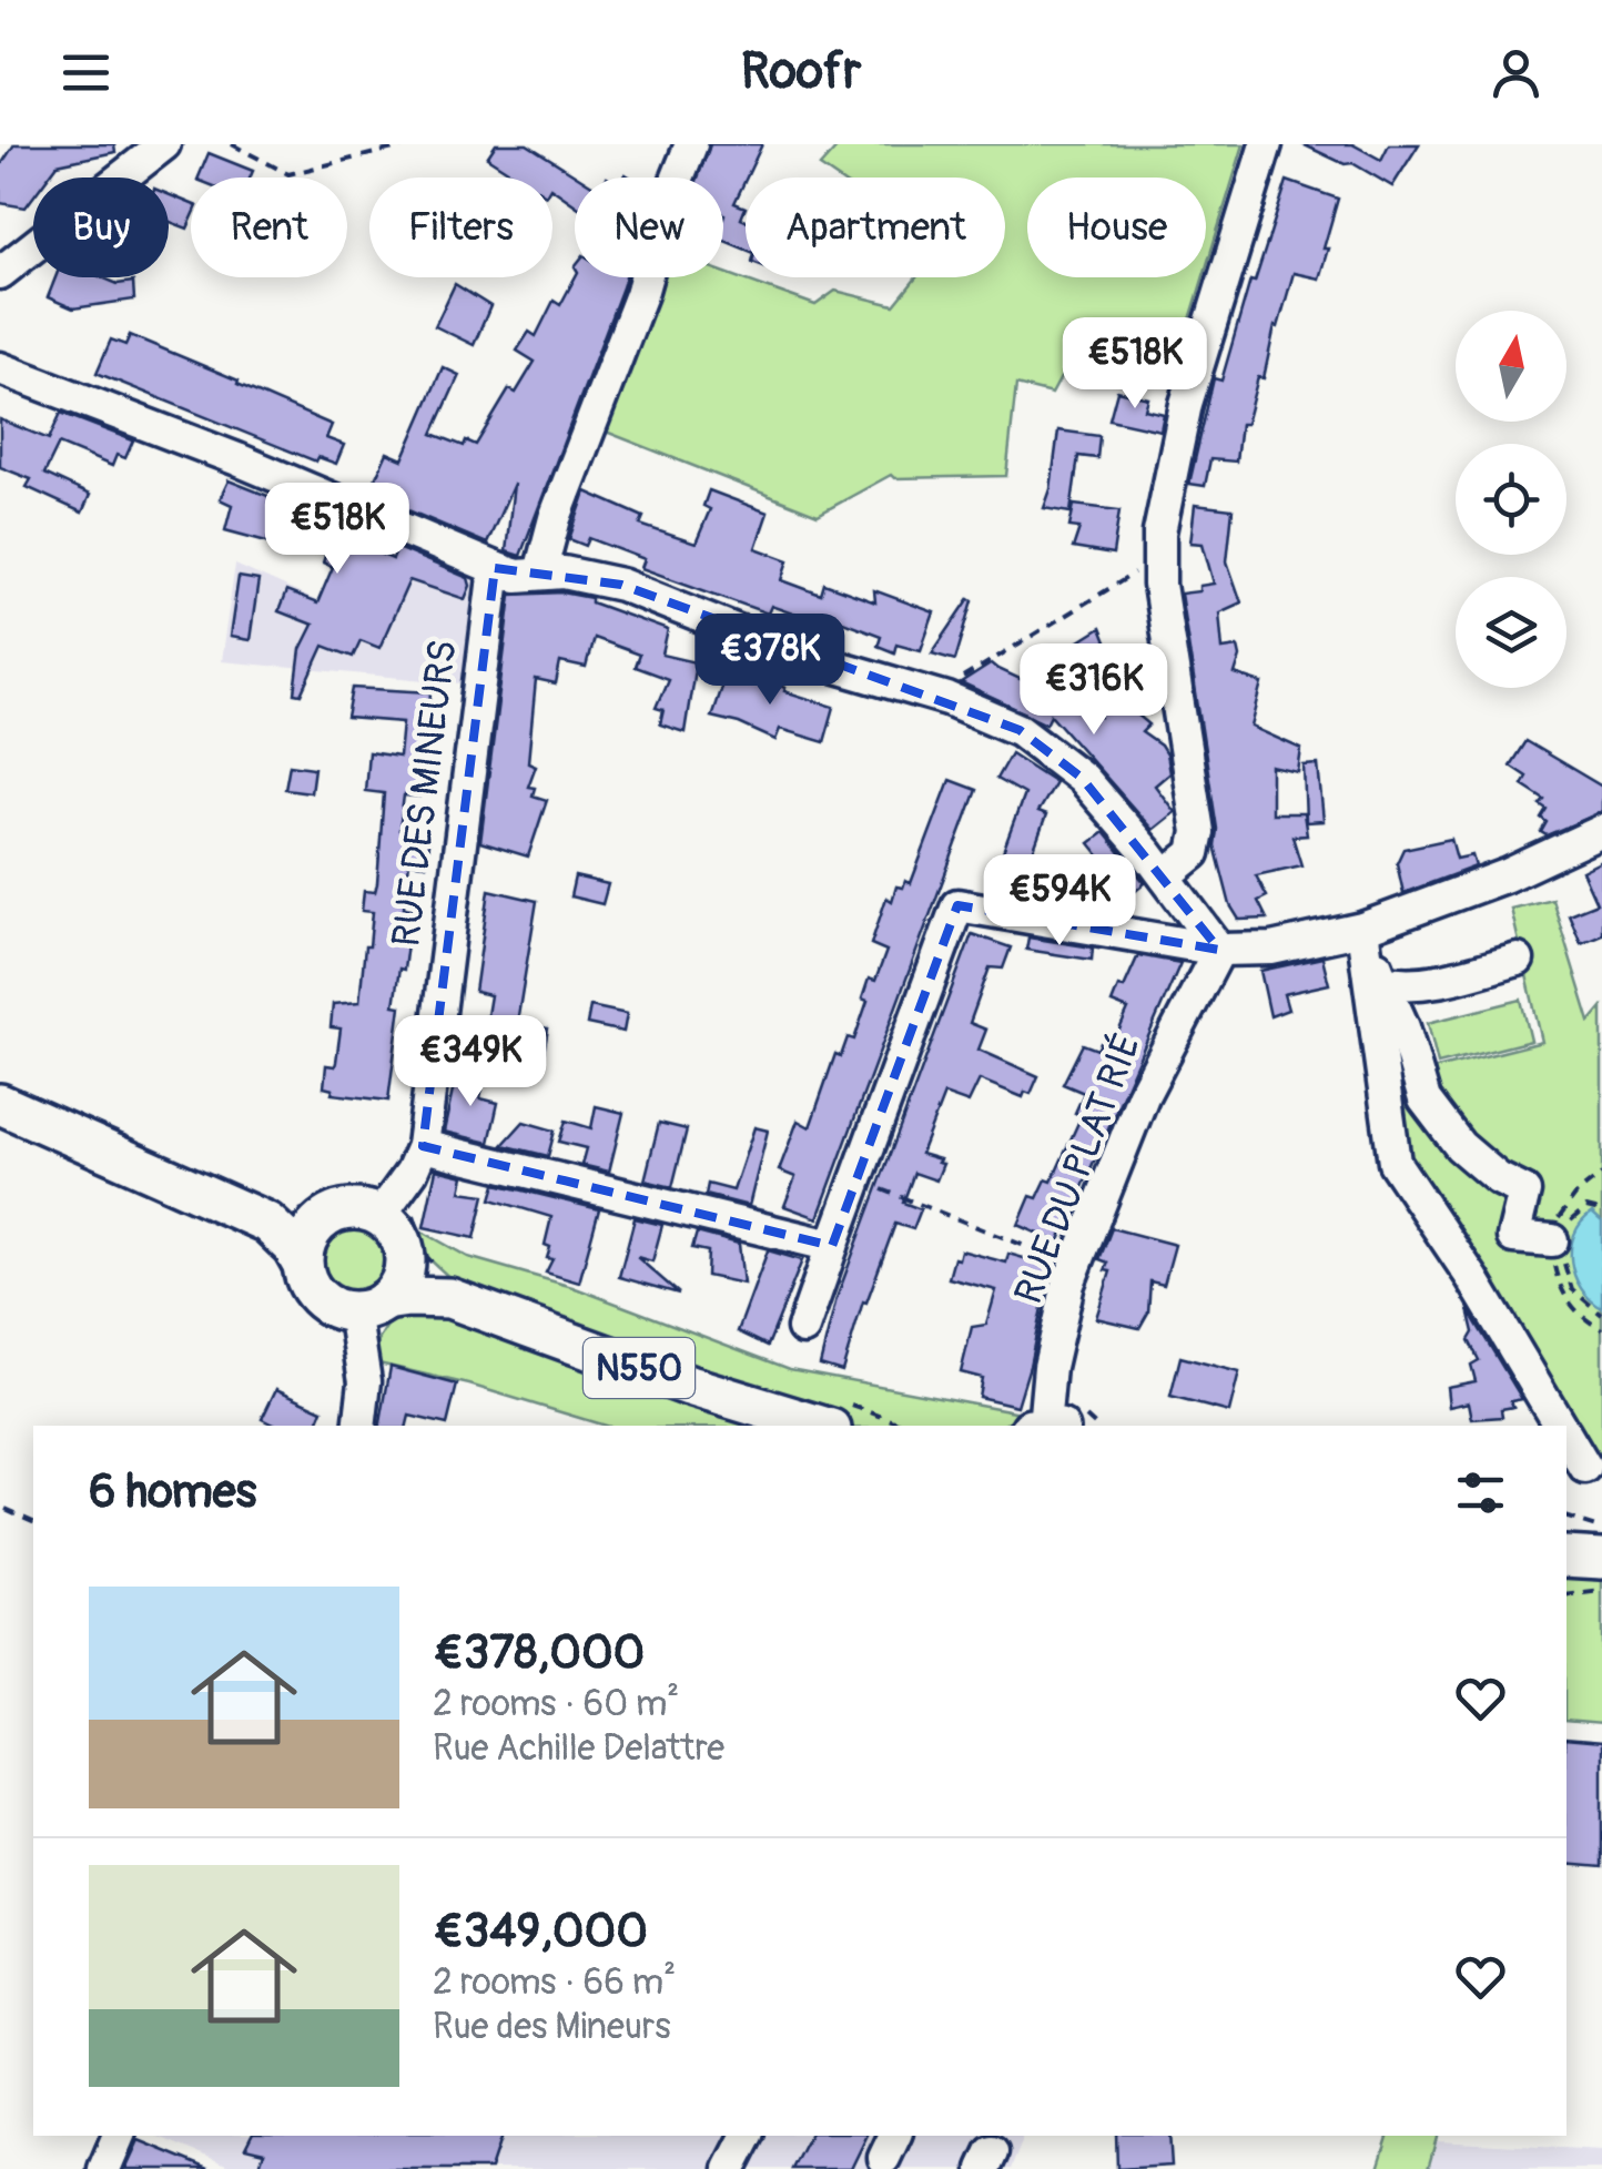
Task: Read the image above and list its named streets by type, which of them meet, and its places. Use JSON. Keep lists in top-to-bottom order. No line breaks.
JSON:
{"streets":{"main road":["N550"],"street":["RUE DES MINEURS","RUE DU PLAT RIÉ"]},"crossings":[["RUE DES MINEURS","N550"]],"north":"top","page":{"header":"Roofr","chip":["Buy","Rent","Filters","New","Apartment","House"],"price":["€518K","€518K","€378K","€316K","€594K","€349K"],"heading":"6 homes","list":[{"name":"€378,000","note":"2 rooms · 60 m² · Rue Achille Delattre"},{"name":"€349,000","note":"2 rooms · 66 m² · Rue des Mineurs"}]}}
